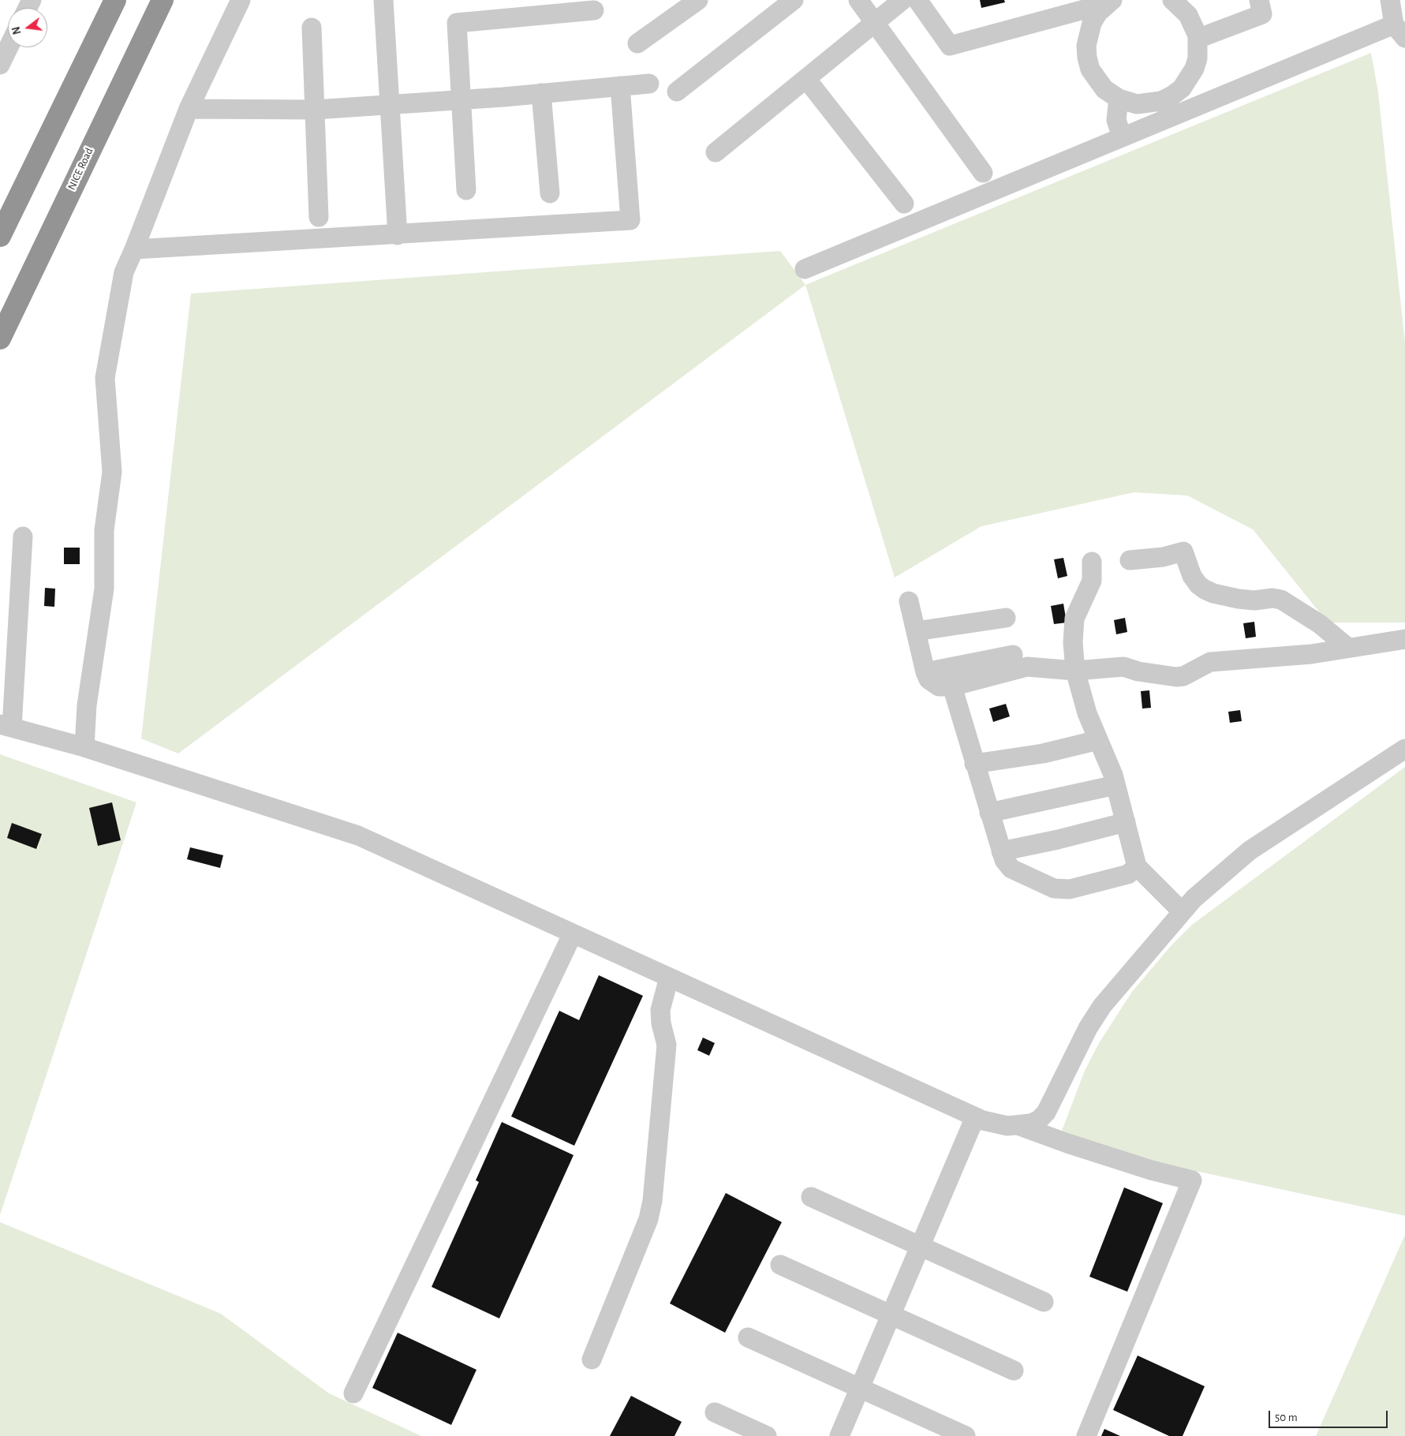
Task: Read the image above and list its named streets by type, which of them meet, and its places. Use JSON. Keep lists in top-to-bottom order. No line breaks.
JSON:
{"streets":{"highway":["NICE Road"]},"scale_bar":"50 m","north":"left"}
